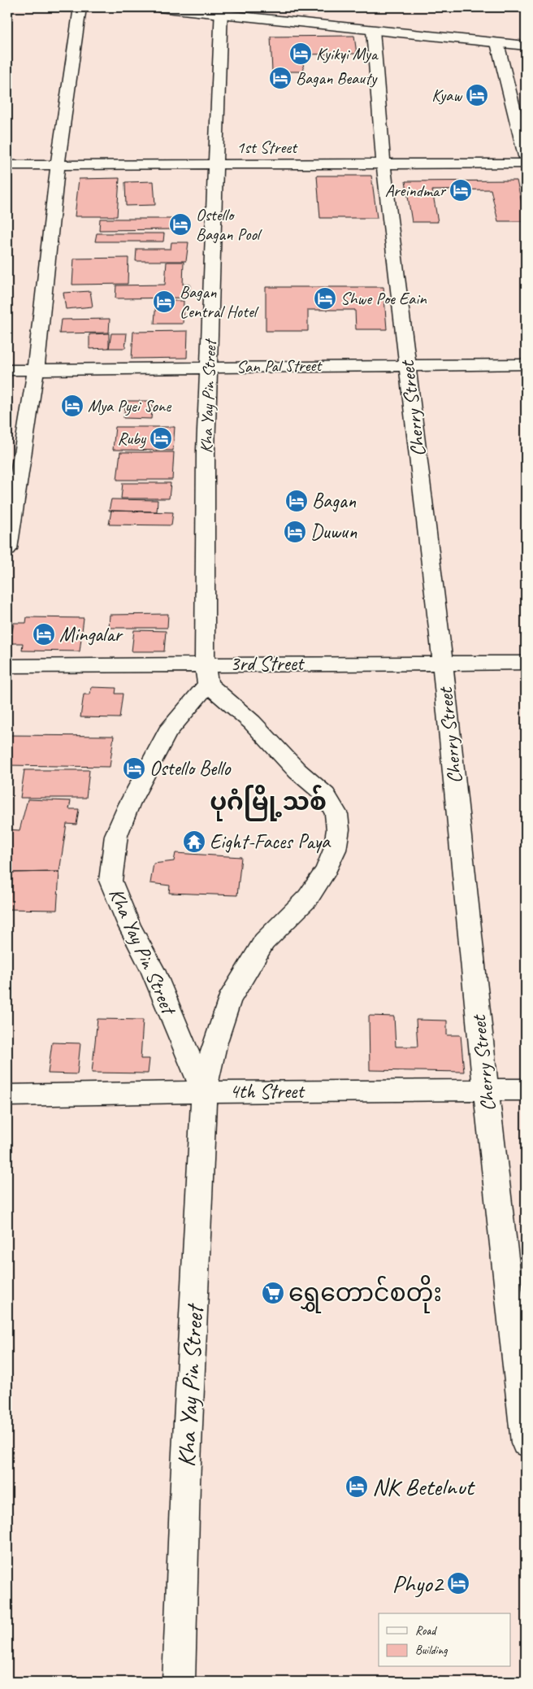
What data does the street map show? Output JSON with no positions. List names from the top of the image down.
{
  "streets": {
    "street": [
      "1st Street",
      "San Pal Street",
      "Kha Yay Pin Street",
      "Cherry Street",
      "3rd Street",
      "4th Street"
    ]
  },
  "crossings": [
    ["1st Street", "Kha Yay Pin Street"],
    ["1st Street", "Cherry Street"],
    ["San Pal Street", "Kha Yay Pin Street"],
    ["San Pal Street", "Cherry Street"],
    ["Kha Yay Pin Street", "3rd Street"],
    ["Kha Yay Pin Street", "4th Street"],
    ["Cherry Street", "3rd Street"],
    ["Cherry Street", "4th Street"]
  ],
  "districts": ["ပုဂံမြို့သစ်"],
  "places": {
    "hotel": [
      "Kyikyi Mya",
      "Bagan Beauty",
      "Kyaw",
      "Areindmar",
      "Ostello Bagan Pool",
      "Shwe Poe Eain",
      "Bagan Central Hotel",
      "Mya Pyei Sone",
      "Ruby",
      "Bagan",
      "Duwun",
      "Mingalar",
      "Ostello Bello",
      "NK Betelnut",
      "Phyo2"
    ],
    "temple": ["Eight-Faces Paya"],
    "supermarket": ["ရွှေတောင်စတိုး"]
  },
  "legend": ["Road", "Building"]
}
